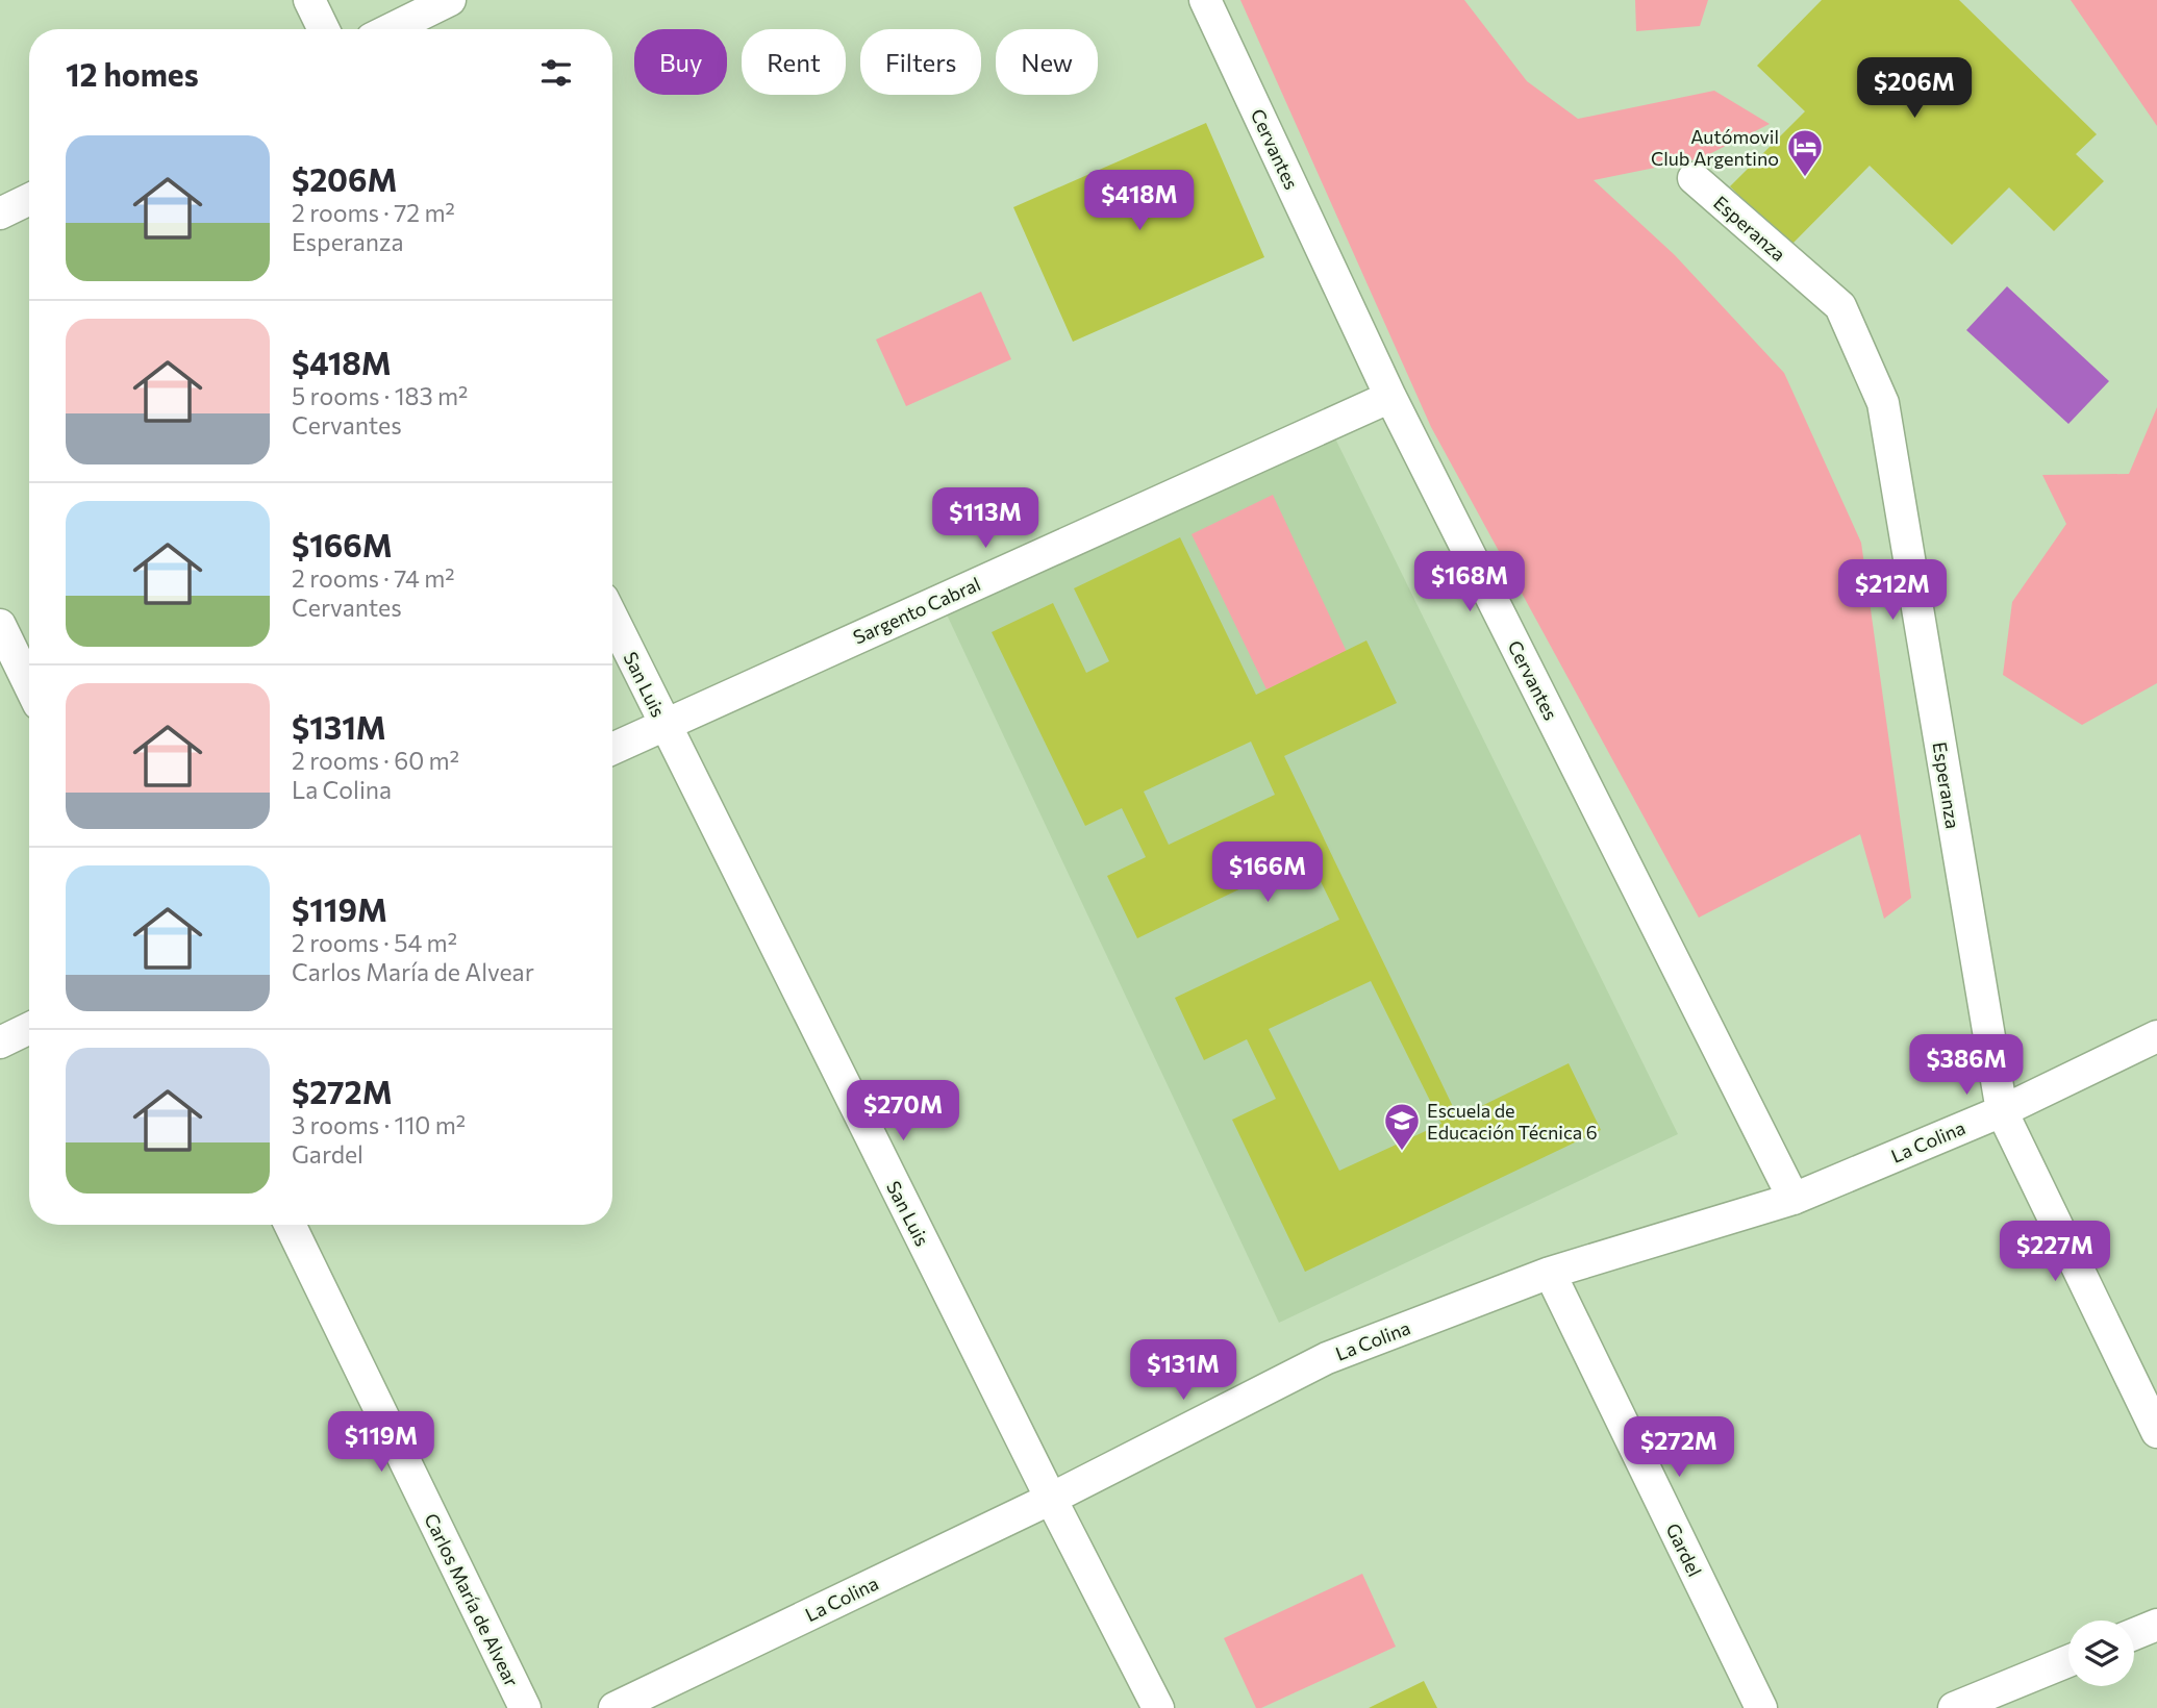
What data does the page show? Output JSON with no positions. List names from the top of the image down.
{
  "streets": {
    "street": [
      "Cervantes",
      "Esperanza",
      "Sargento Cabral",
      "San Luis",
      "La Colina",
      "Gardel",
      "Carlos María de Alvear"
    ]
  },
  "crossings": [
    ["Cervantes", "Sargento Cabral"],
    ["Cervantes", "La Colina"],
    ["Esperanza", "La Colina"],
    ["Sargento Cabral", "San Luis"],
    ["San Luis", "La Colina"],
    ["La Colina", "Gardel"]
  ],
  "places": {
    "hotel": ["Autómovil Club Argentino"],
    "school or university": ["Escuela de Educación Técnica 6"]
  },
  "page": {
    "chip": [
      "Buy",
      "Rent",
      "Filters",
      "New"
    ],
    "heading": "12 homes",
    "price": [
      "$206M",
      "$418M",
      "$113M",
      "$168M",
      "$212M",
      "$166M",
      "$386M",
      "$270M",
      "$227M",
      "$131M",
      "$119M",
      "$272M"
    ],
    "list": [
      {
        "name": "$206M",
        "note": "2 rooms · 72 m² · Esperanza"
      },
      {
        "name": "$418M",
        "note": "5 rooms · 183 m² · Cervantes"
      },
      {
        "name": "$166M",
        "note": "2 rooms · 74 m² · Cervantes"
      },
      {
        "name": "$131M",
        "note": "2 rooms · 60 m² · La Colina"
      },
      {
        "name": "$119M",
        "note": "2 rooms · 54 m² · Carlos María de Alvear"
      },
      {
        "name": "$272M",
        "note": "3 rooms · 110 m² · Gardel"
      }
    ]
  }
}
